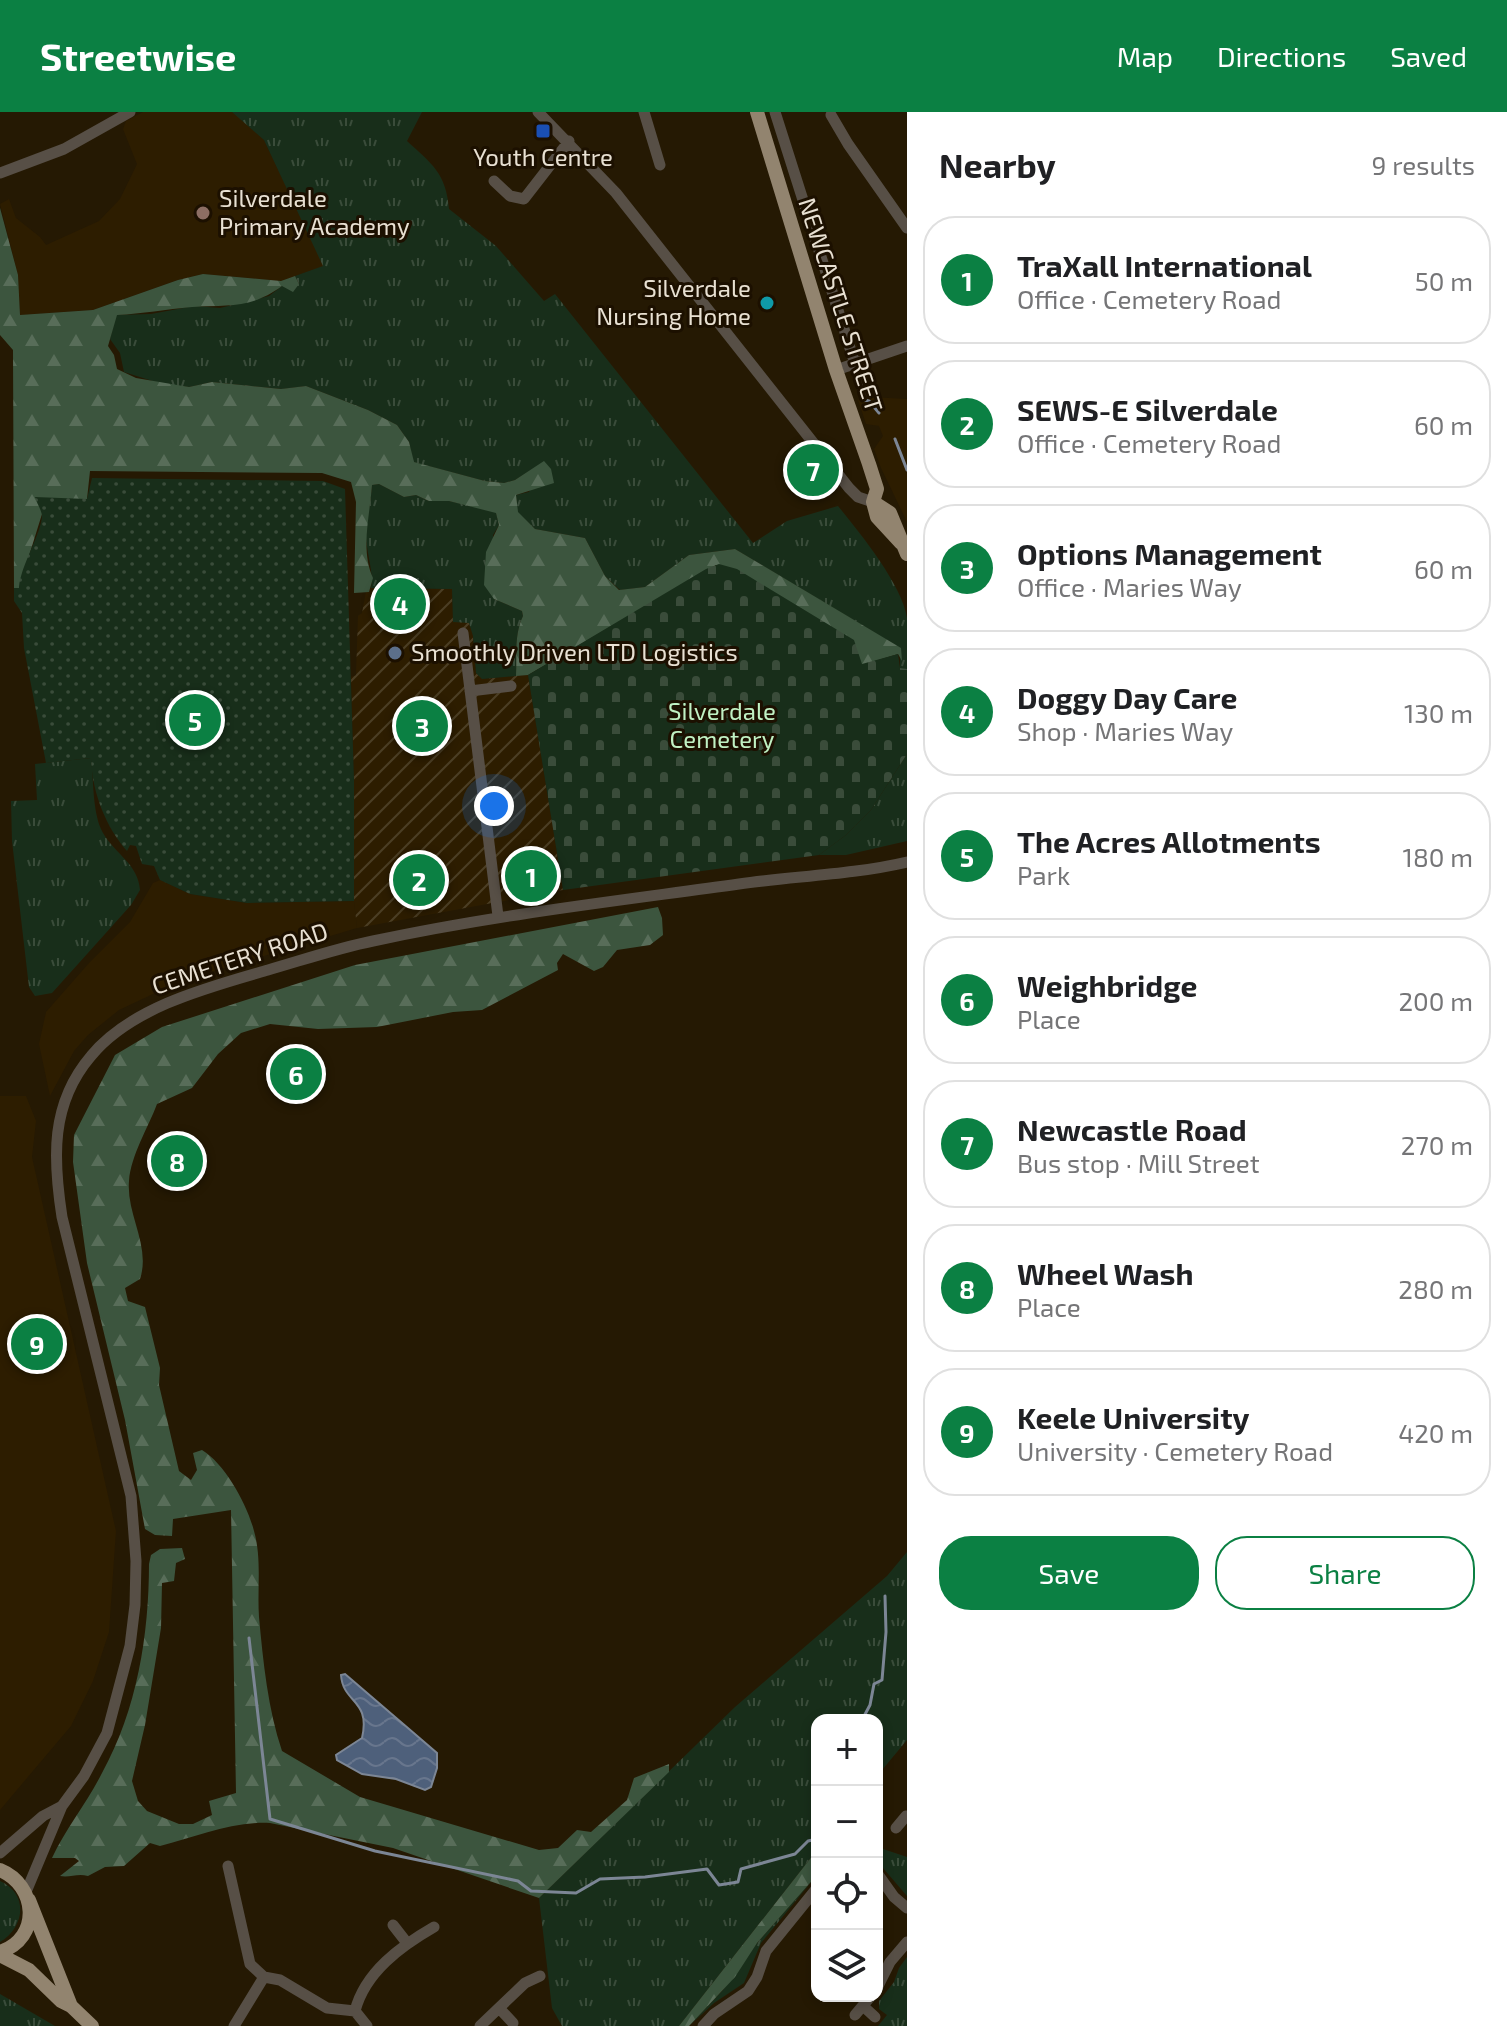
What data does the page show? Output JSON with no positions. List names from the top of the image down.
{
  "streets": {
    "main road": ["NEWCASTLE STREET"],
    "street": ["CEMETERY ROAD"]
  },
  "parks": ["Silverdale Cemetery"],
  "places": {
    "transit": ["Youth Centre"],
    "other": ["Silverdale Primary Academy", "Silverdale Nursing Home", "Smoothly Driven LTD Logistics"]
  },
  "page": {
    "header": "Streetwise",
    "nav": ["Map", "Directions", "Saved"],
    "heading": ["Nearby", "9 results"],
    "list": [
      {
        "mark": "1",
        "name": "TraXall International",
        "note": "Office · Cemetery Road",
        "value": "50 m"
      },
      {
        "mark": "2",
        "name": "SEWS-E Silverdale",
        "note": "Office · Cemetery Road",
        "value": "60 m"
      },
      {
        "mark": "3",
        "name": "Options Management",
        "note": "Office · Maries Way",
        "value": "60 m"
      },
      {
        "mark": "4",
        "name": "Doggy Day Care",
        "note": "Shop · Maries Way",
        "value": "130 m"
      },
      {
        "mark": "5",
        "name": "The Acres Allotments",
        "note": "Park",
        "value": "180 m"
      },
      {
        "mark": "6",
        "name": "Weighbridge",
        "note": "Place",
        "value": "200 m"
      },
      {
        "mark": "7",
        "name": "Newcastle Road",
        "note": "Bus stop · Mill Street",
        "value": "270 m"
      },
      {
        "mark": "8",
        "name": "Wheel Wash",
        "note": "Place",
        "value": "280 m"
      },
      {
        "mark": "9",
        "name": "Keele University",
        "note": "University · Cemetery Road",
        "value": "420 m"
      }
    ],
    "pins": [
      "7",
      "4",
      "5",
      "3",
      "1",
      "2",
      "6",
      "8",
      "9"
    ],
    "buttons": ["Save", "Share"],
    "map_buttons": ["+", "−"]
  }
}
